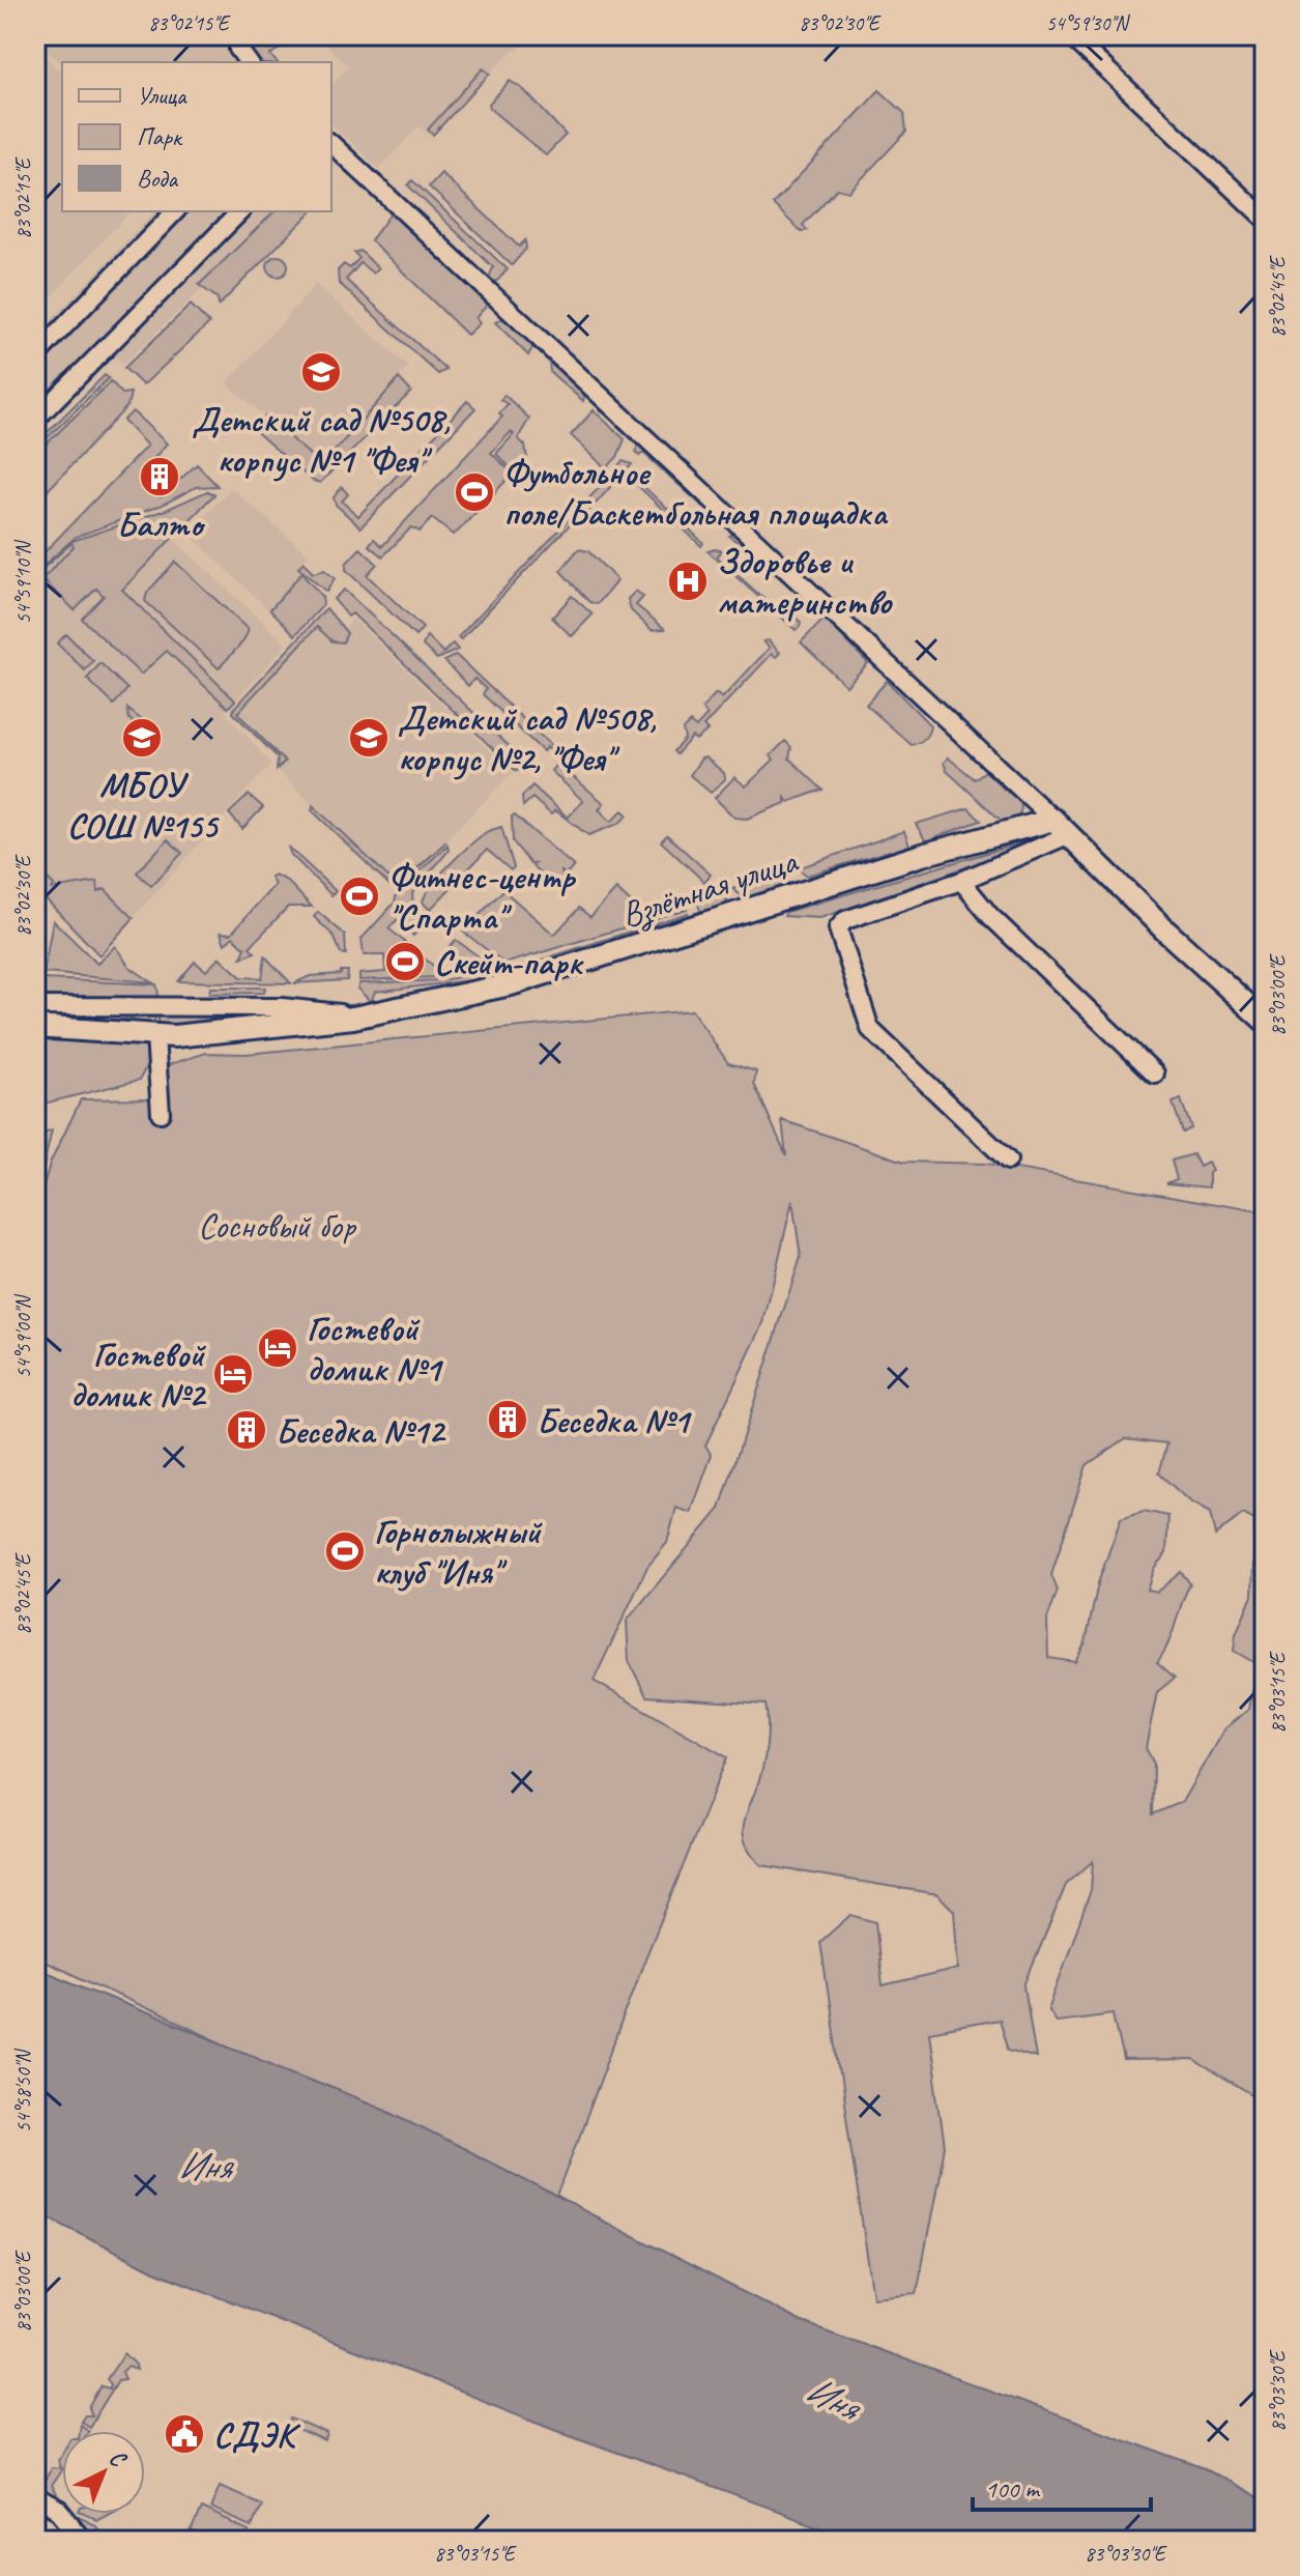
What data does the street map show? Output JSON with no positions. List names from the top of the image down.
{
  "streets": {
    "main road": ["Взлётная улица"]
  },
  "water": ["Иня"],
  "parks": ["Сосновый бор"],
  "places": {
    "school or university": ["Детский сад №508, корпус №1 \"Фея\"", "МБОУ СОШ №155", "Детский сад №508, корпус №2, \"Фея\""],
    "building": ["Балто", "Беседка №1", "Беседка №12"],
    "sports": [
      "Футбольное поле/Баскетбольная площадка",
      "Фитнес-центр \"Спарта\"",
      "Скейт-парк",
      "Горнолыжный клуб \"Иня\""
    ],
    "hospital": ["Здоровье и материнство"],
    "hotel": ["Гостевой домик №1", "Гостевой домик №2"],
    "public building": ["СДЭК"]
  },
  "legend": ["Улица", "Парк", "Вода"],
  "scale_bar": "100 m",
  "north": "top right",
  "coordinates": [
    "83°02'15\"E",
    "83°02'30\"E",
    "54°59'30\"N",
    "83°02'45\"E",
    "54°59'10\"N",
    "83°03'00\"E",
    "54°59'00\"N",
    "83°03'15\"E",
    "54°58'50\"N",
    "83°03'30\"E"
  ]
}
